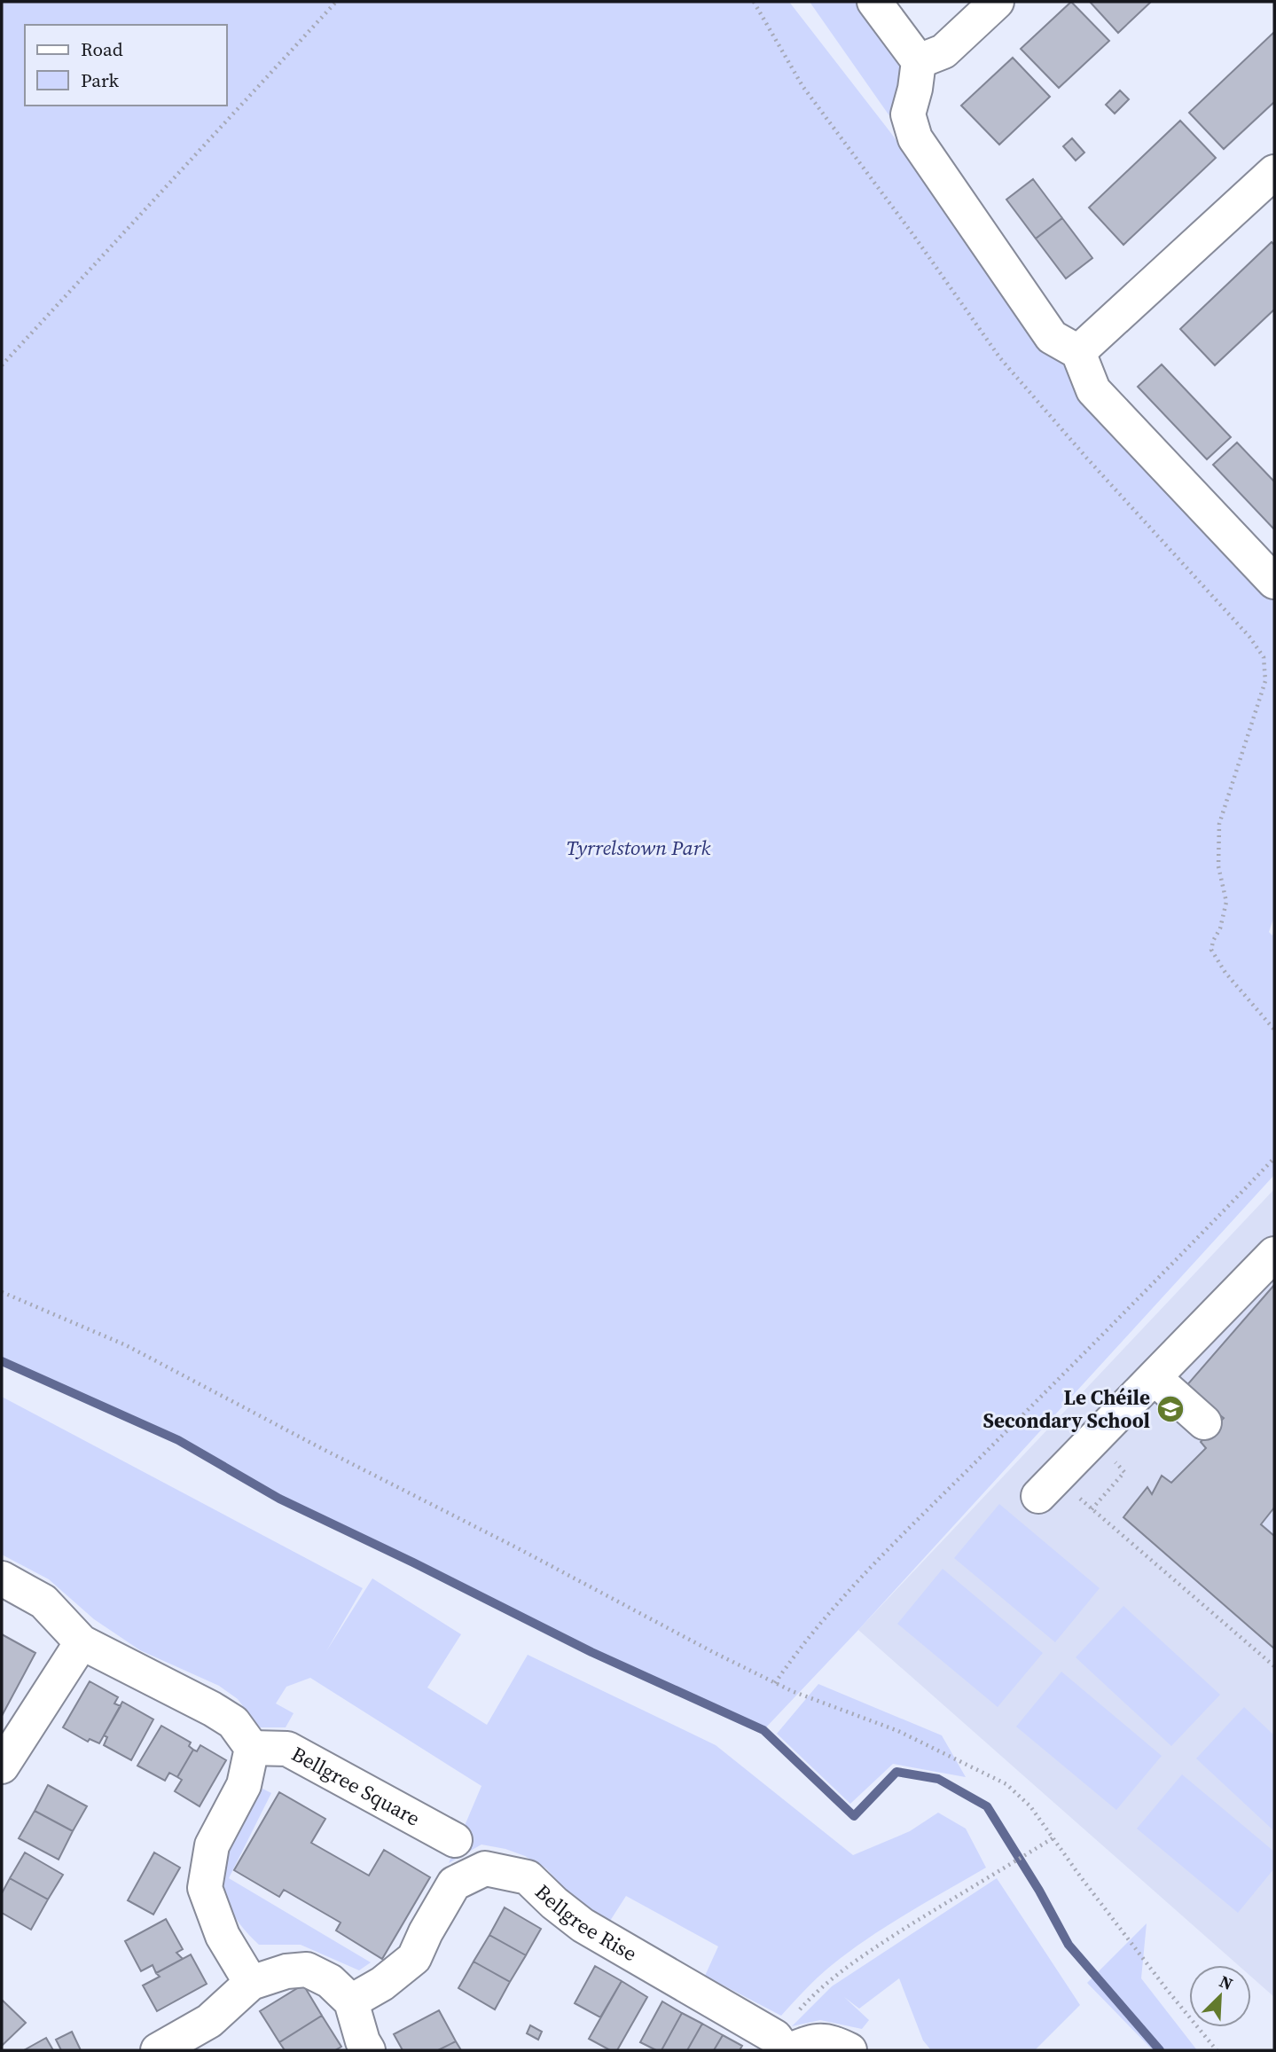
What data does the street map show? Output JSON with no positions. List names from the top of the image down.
{
  "streets": {
    "street": ["Bellgree Square", "Bellgree Rise"]
  },
  "parks": ["Tyrrelstown Park"],
  "places": {
    "school or university": ["Le Chéile Secondary School"]
  },
  "legend": ["Road", "Park"],
  "north": "top right"
}
